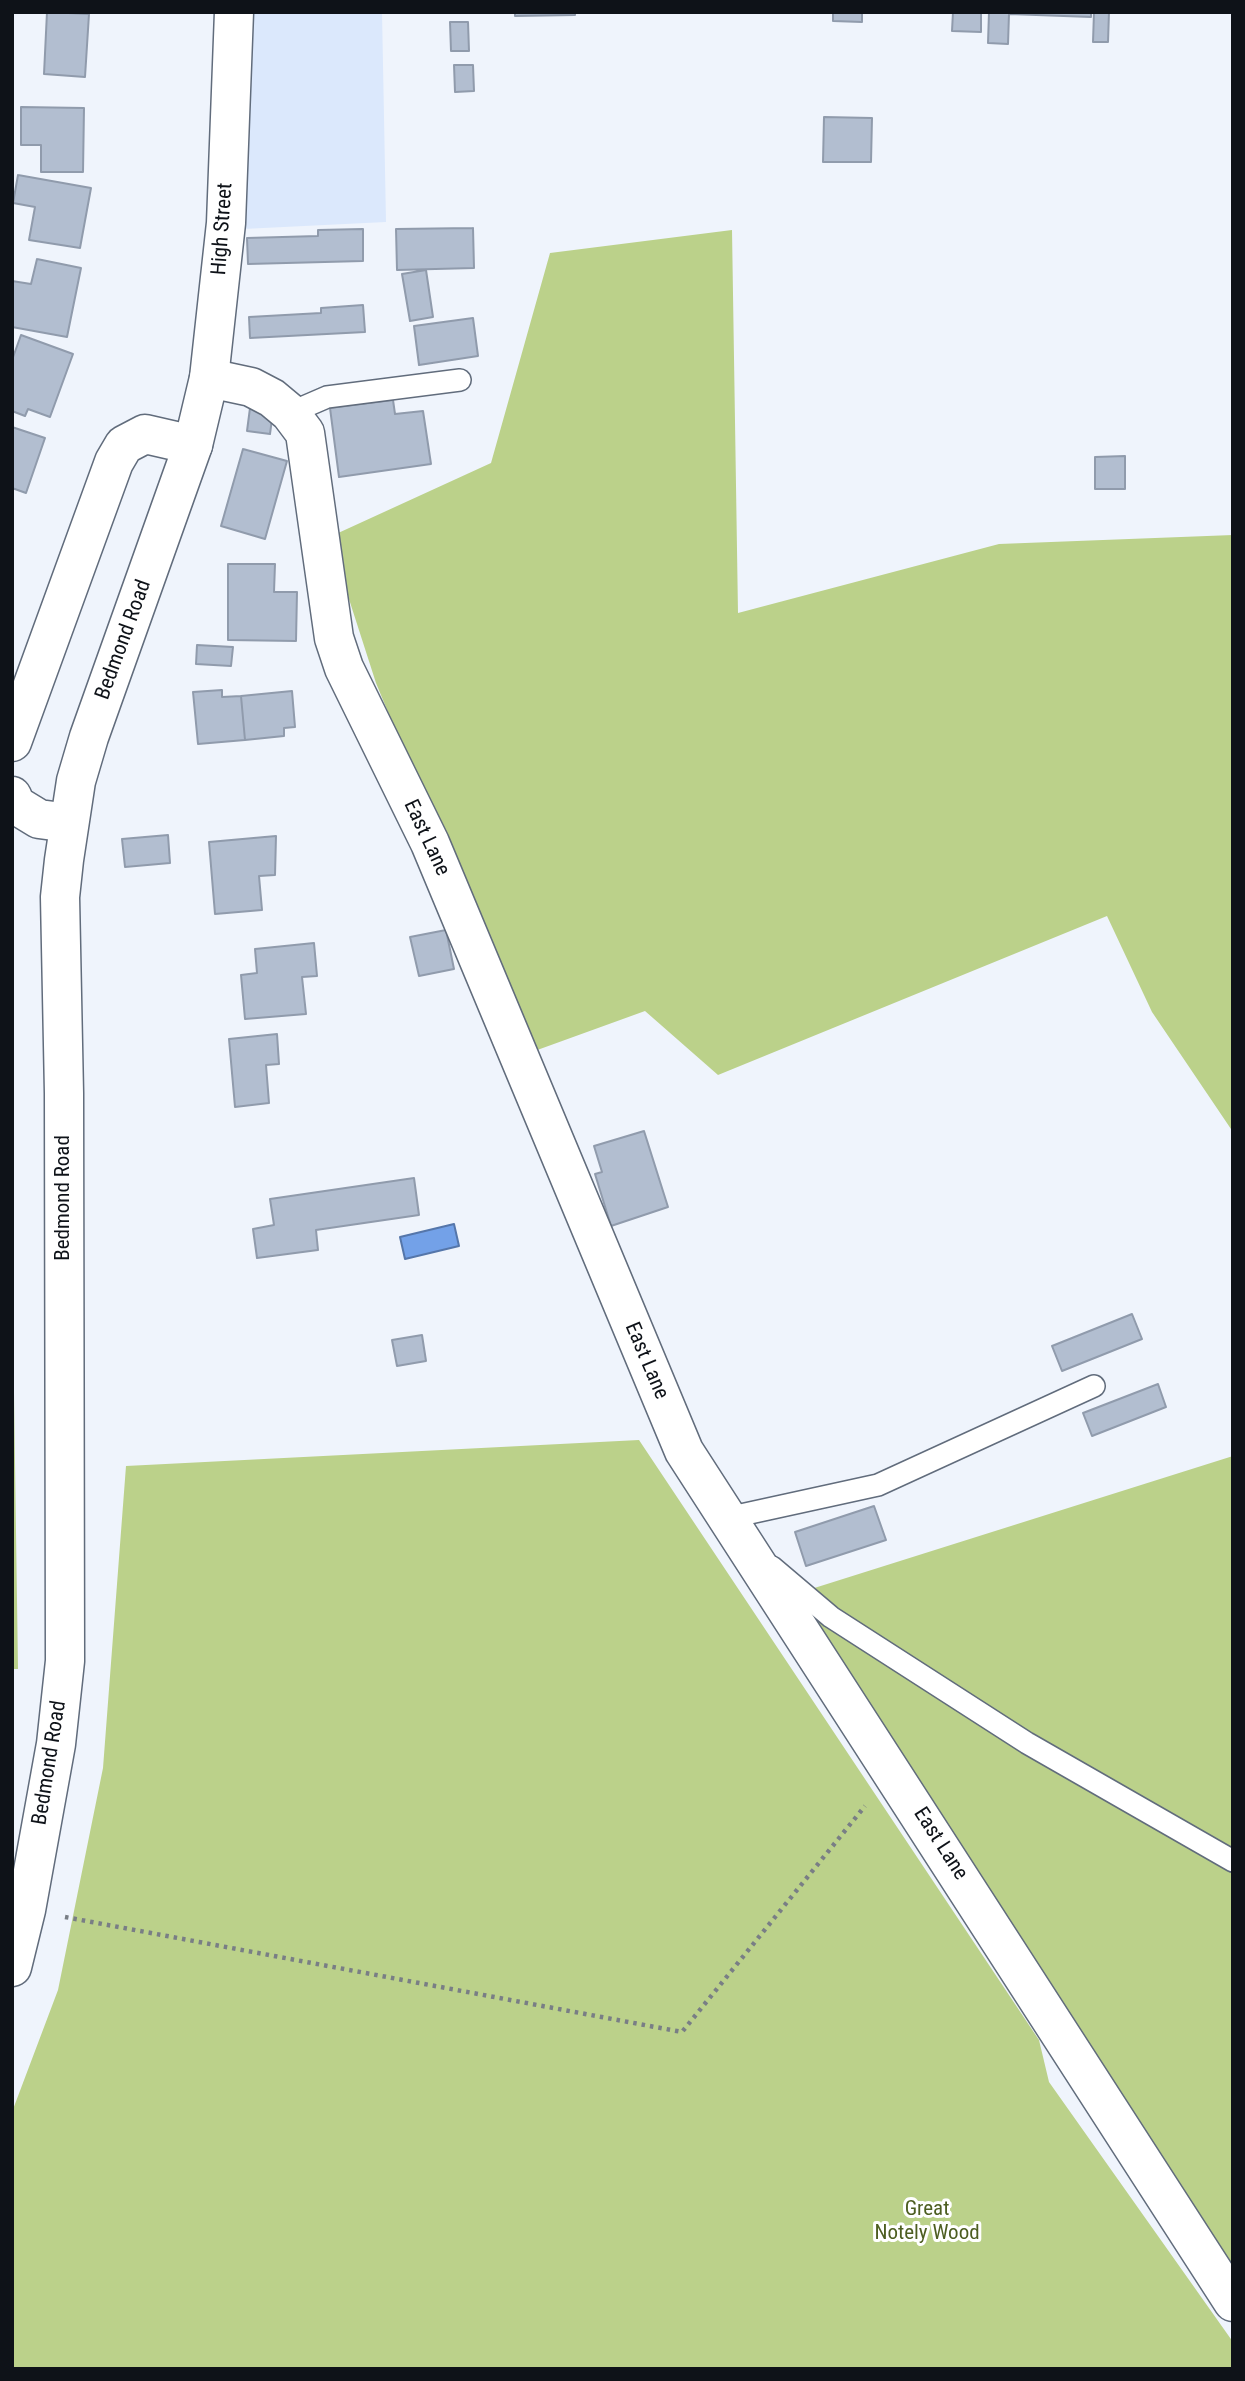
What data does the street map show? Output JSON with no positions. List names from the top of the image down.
{
  "streets": {
    "street": ["High Street", "Bedmond Road", "East Lane"]
  },
  "crossings": [
    ["High Street", "Bedmond Road"],
    ["High Street", "East Lane"]
  ],
  "parks": ["Great Notely Wood"]
}
